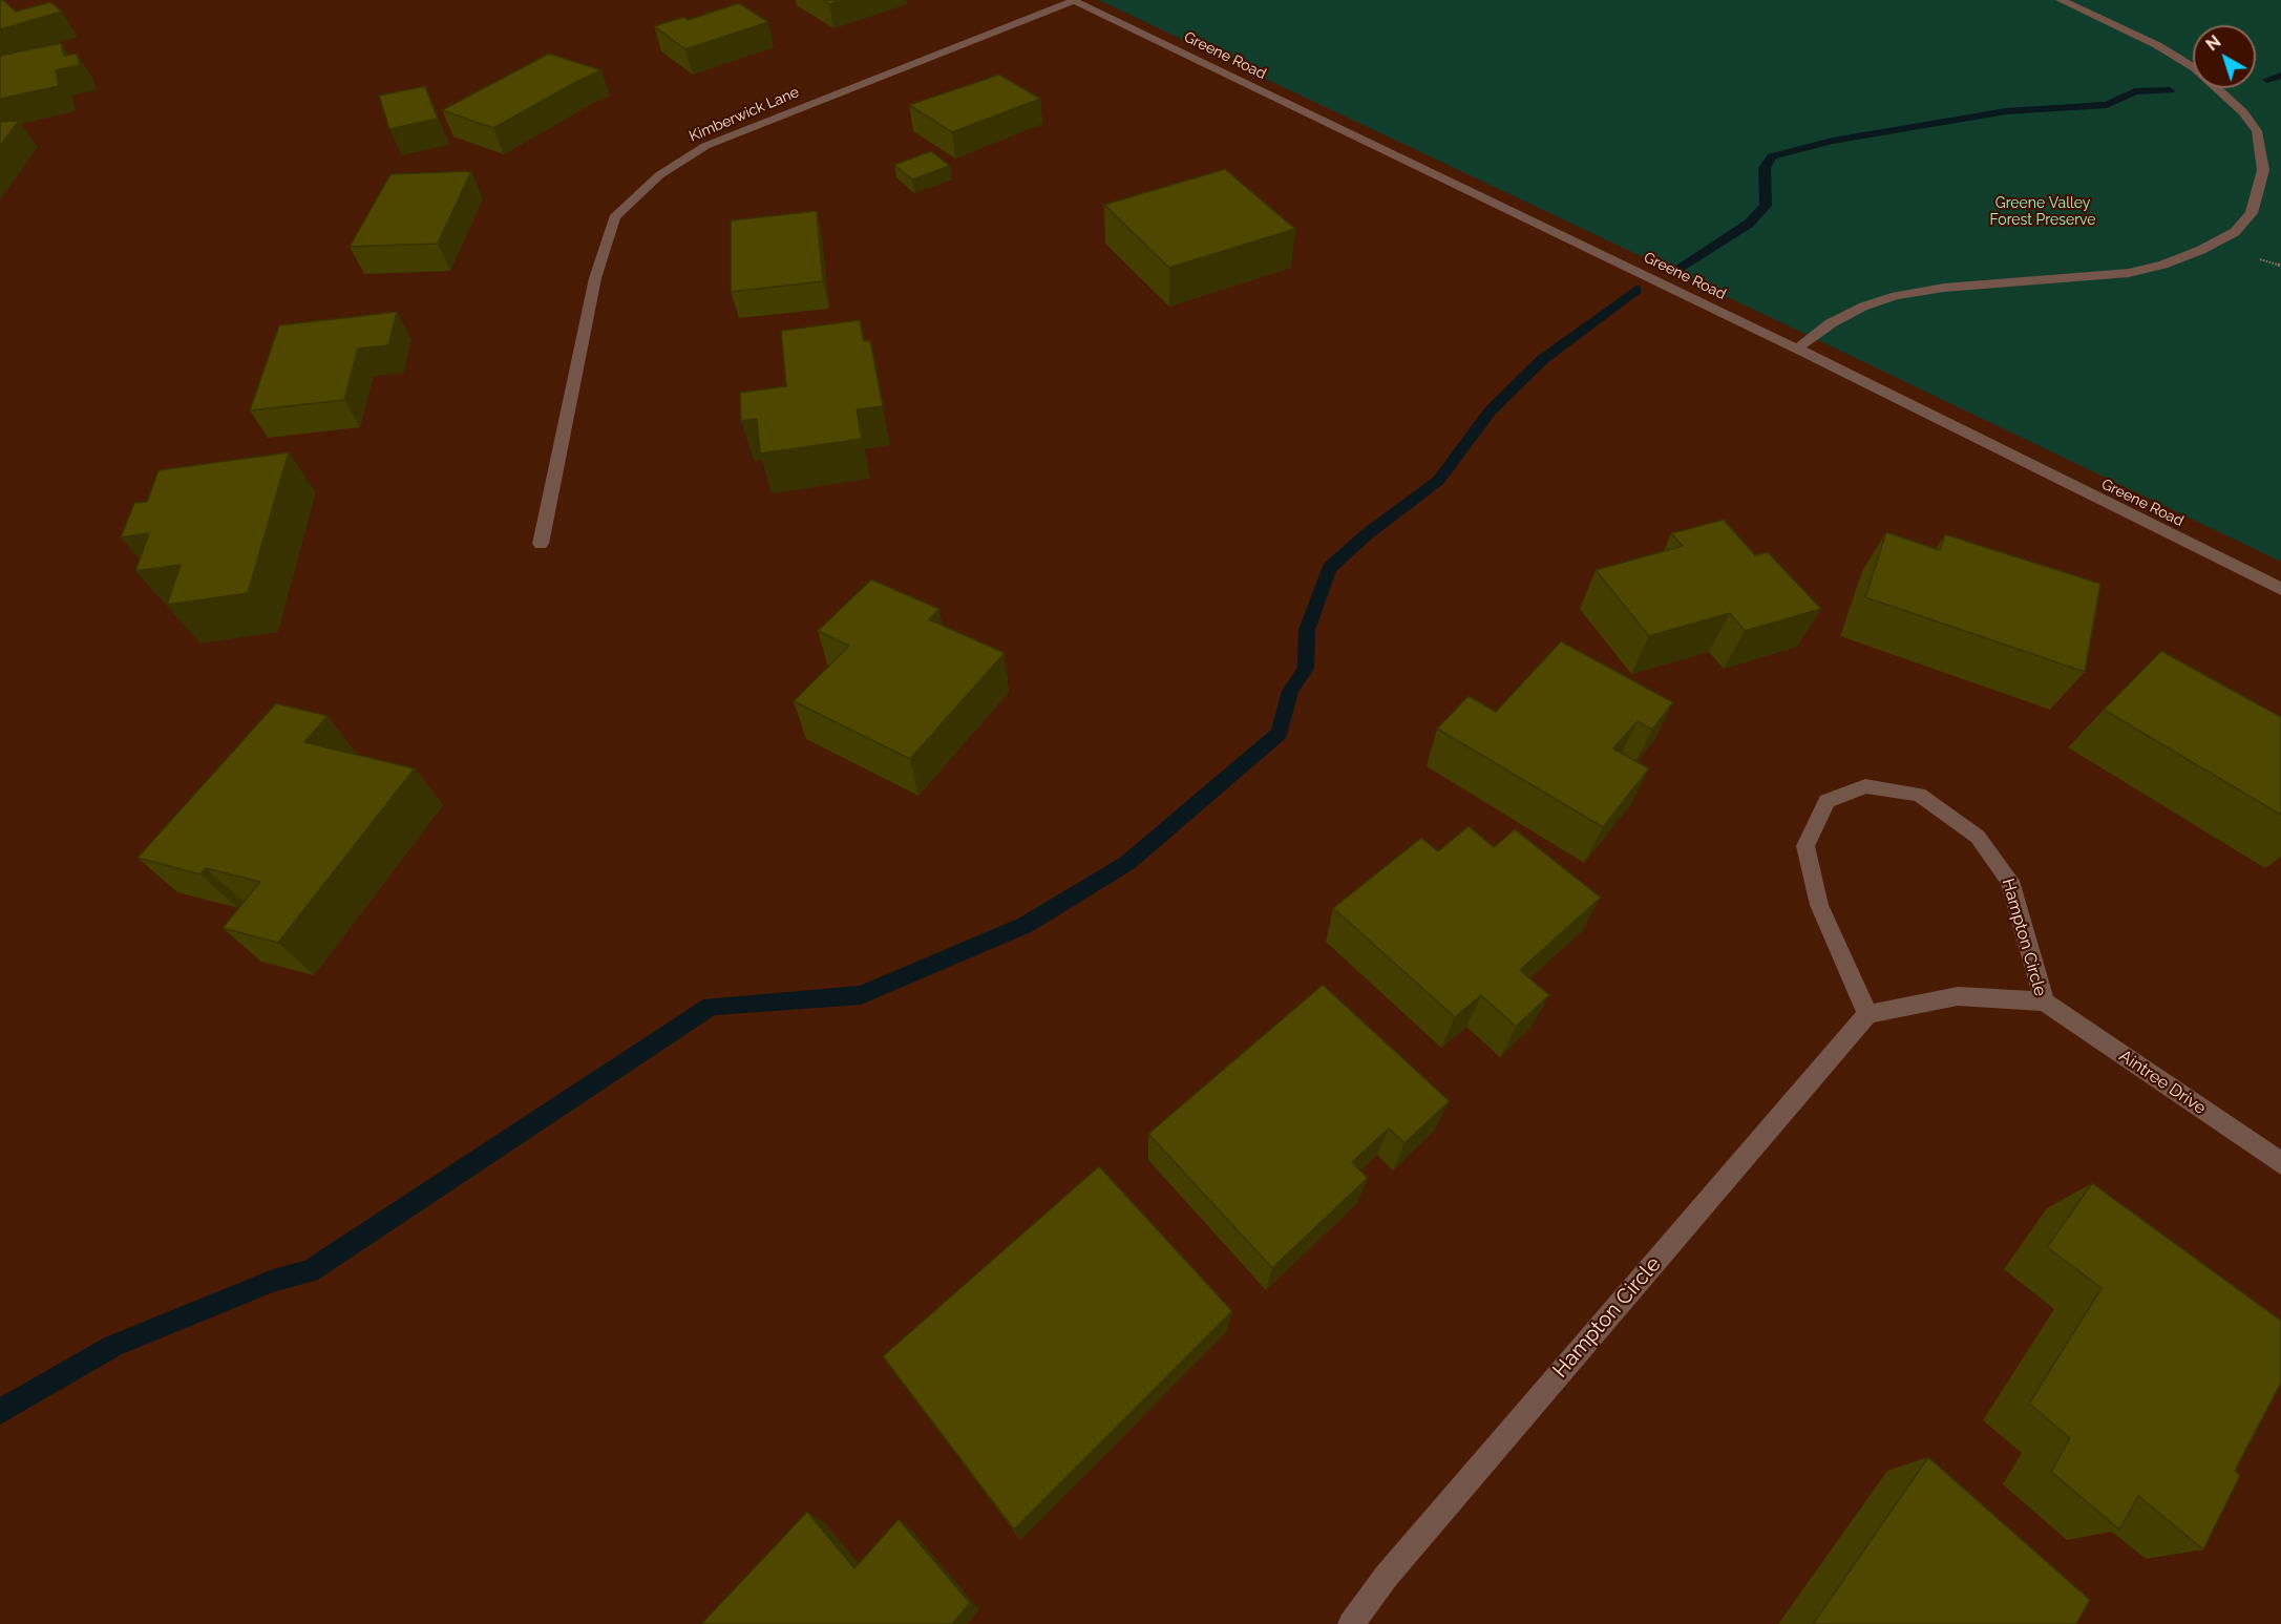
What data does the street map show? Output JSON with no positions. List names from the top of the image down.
{
  "streets": {
    "street": [
      "Greene Road",
      "Kimberwick Lane",
      "Hampton Circle",
      "Aintree Drive"
    ]
  },
  "crossings": [
    ["Greene Road", "Kimberwick Lane"],
    ["Hampton Circle", "Aintree Drive"]
  ],
  "parks": ["Greene Valley Forest Preserve"],
  "north": "top left"
}
